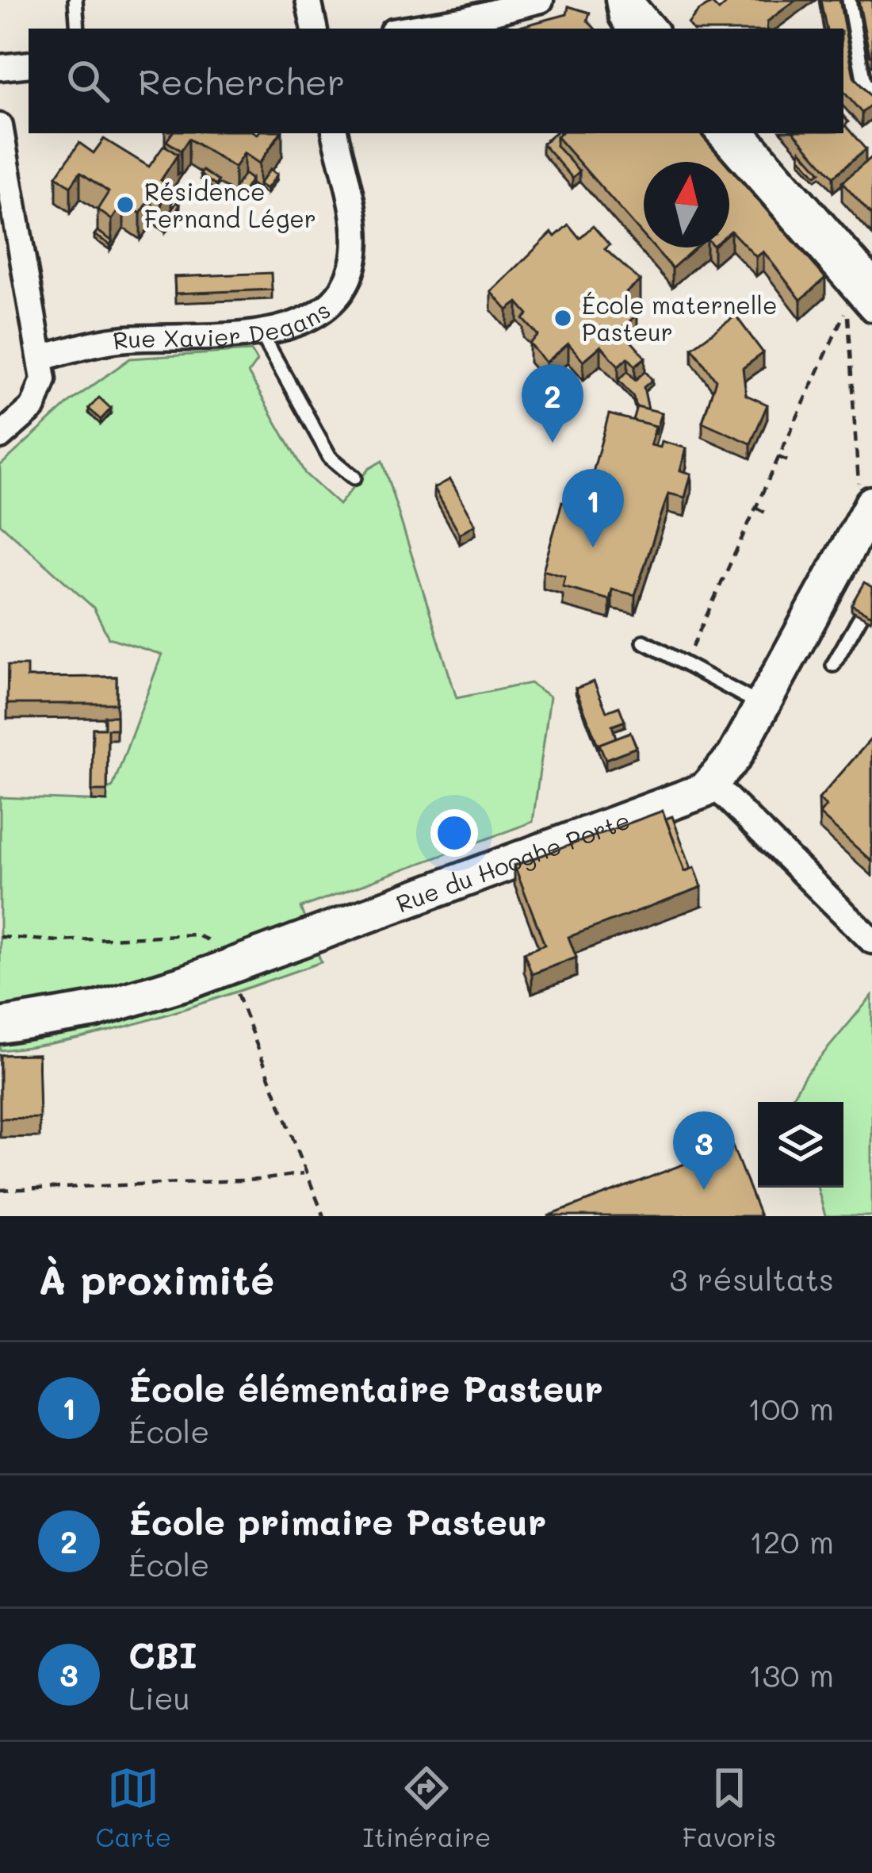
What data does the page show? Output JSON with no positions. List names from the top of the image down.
{
  "streets": {
    "street": ["Rue Xavier Degans", "Rue du Hooghe Porte"]
  },
  "places": ["Résidence Fernand Léger", "École maternelle Pasteur"],
  "north": "top",
  "page": {
    "search": "Rechercher",
    "pins": ["2", "1", "3"],
    "heading": ["À proximité", "3 résultats"],
    "list": [
      {
        "mark": "1",
        "name": "École élémentaire Pasteur",
        "note": "École",
        "value": "100 m"
      },
      {
        "mark": "2",
        "name": "École primaire Pasteur",
        "note": "École",
        "value": "120 m"
      },
      {
        "mark": "3",
        "name": "CBI",
        "note": "Lieu",
        "value": "130 m"
      }
    ],
    "nav": ["Carte", "Itinéraire", "Favoris"]
  }
}
